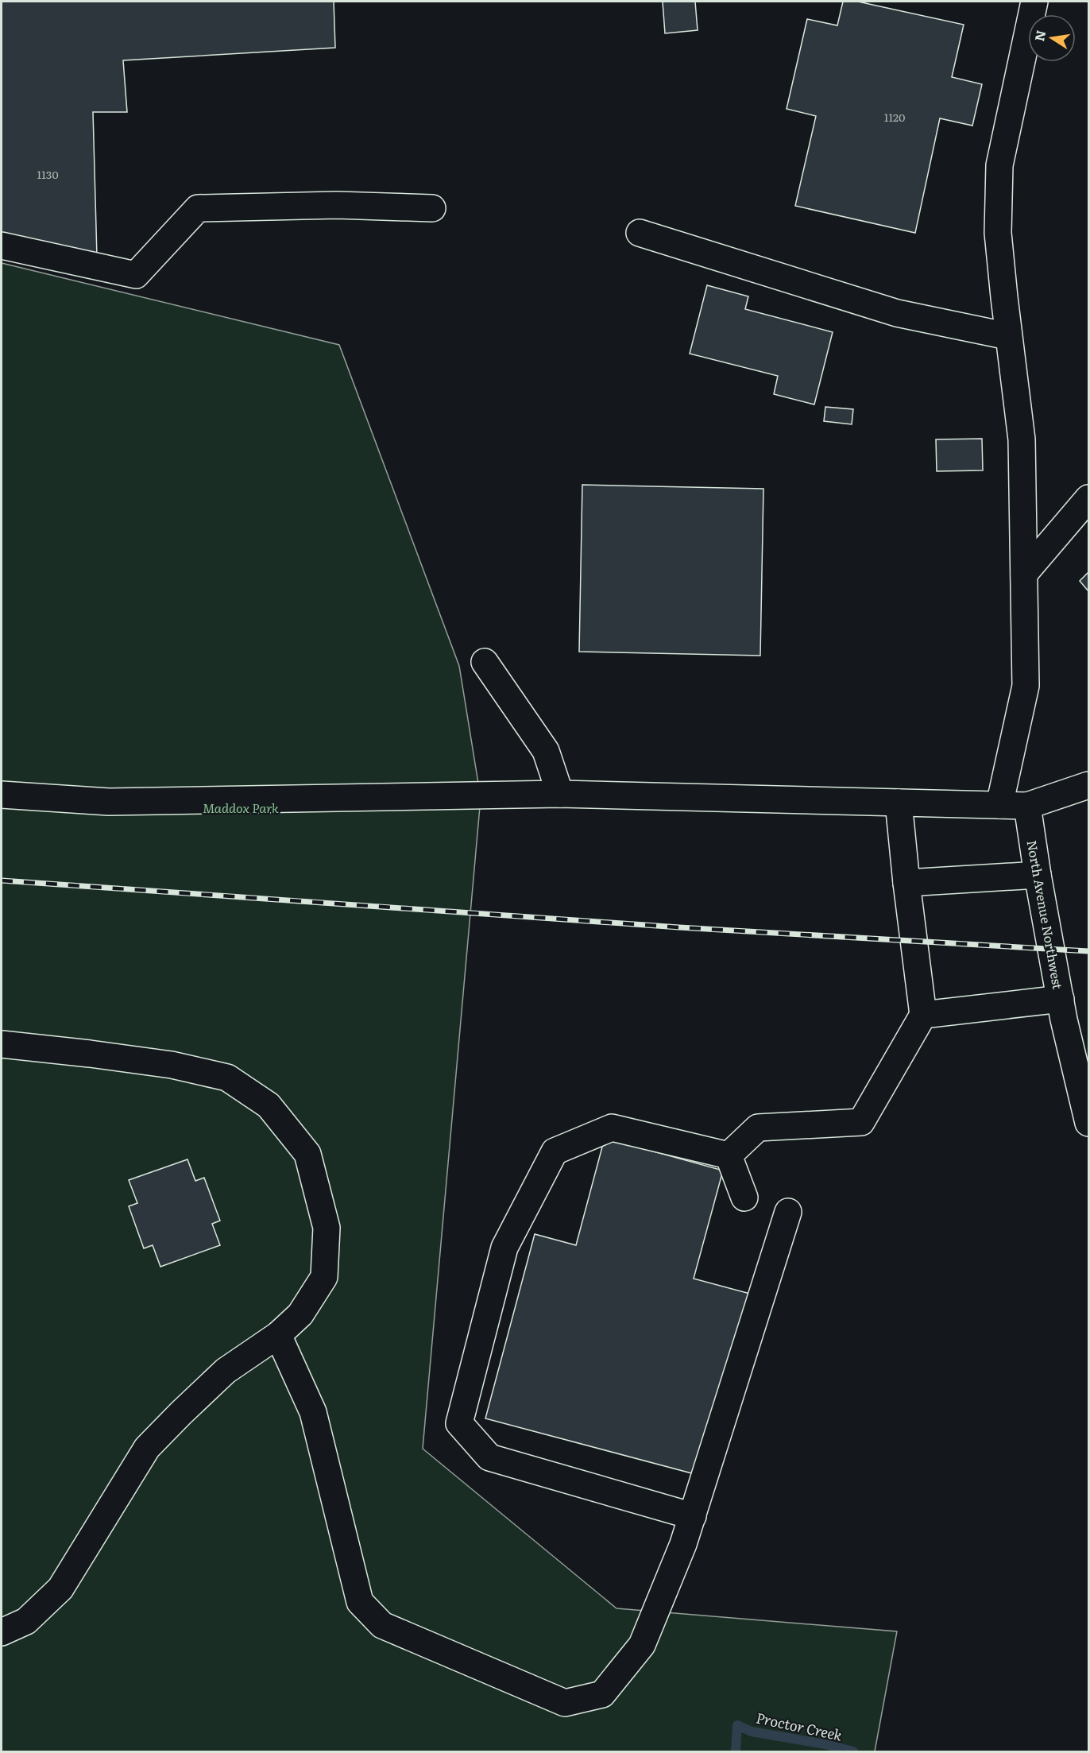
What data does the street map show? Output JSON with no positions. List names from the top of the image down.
{
  "streets": {
    "street": ["North Avenue Northwest"]
  },
  "water": ["Proctor Creek"],
  "parks": ["Maddox Park"],
  "house_numbers": ["1120", "1130"],
  "north": "left"
}
